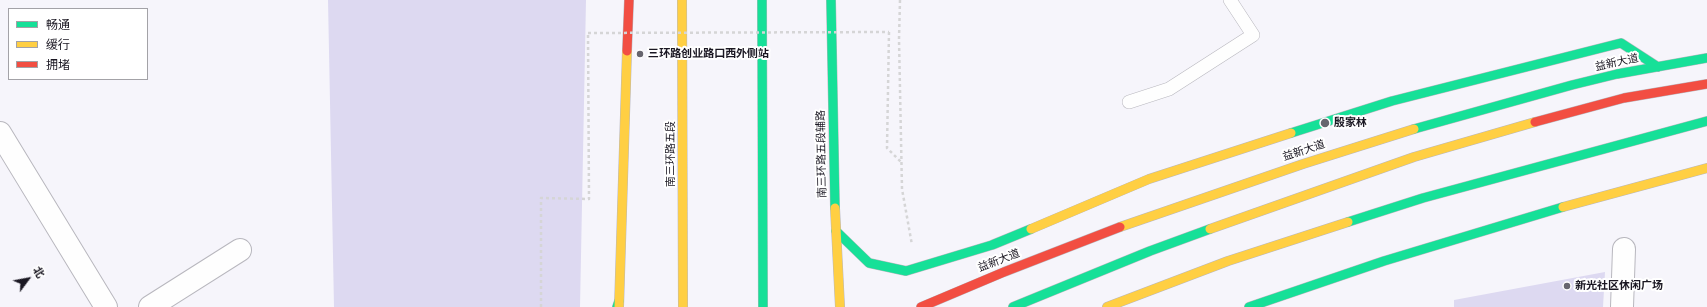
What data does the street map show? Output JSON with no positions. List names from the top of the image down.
{
  "streets": {
    "main road": ["益新大道", "南三环路五段", "南三环路五段辅路"]
  },
  "places": ["三环路创业路口西外侧站", "殷家林", "新光社区休闲广场"],
  "legend": ["畅通", "缓行", "拥堵"],
  "north": "top right"
}
